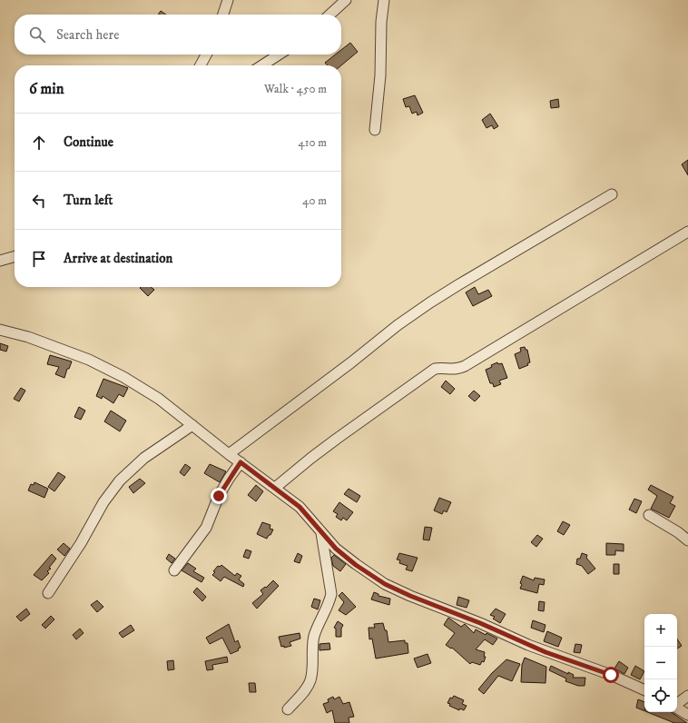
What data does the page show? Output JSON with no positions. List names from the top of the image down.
{
  "page": {
    "search": "Search here",
    "heading": ["6 min", "Walk · 450 m"],
    "list": [
      ["Continue", "410 m"],
      ["Turn left", "40 m"],
      "Arrive at destination"
    ],
    "map_buttons": ["+", "−"]
  }
}
